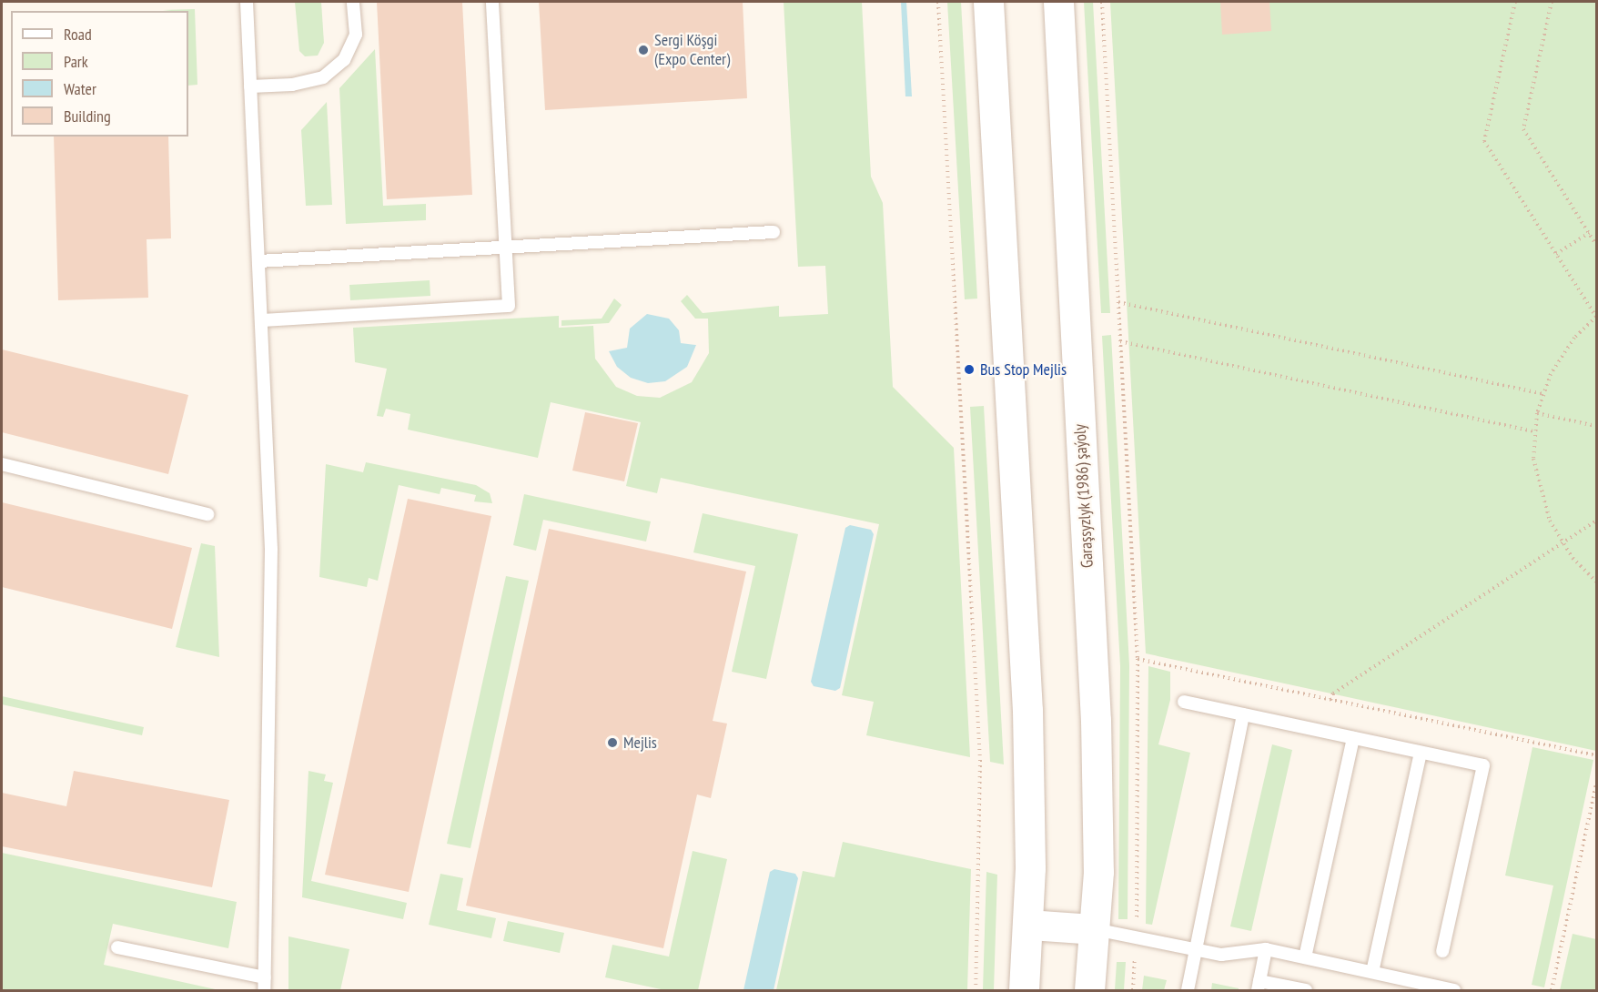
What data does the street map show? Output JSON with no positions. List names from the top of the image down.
{
  "streets": {
    "main road": ["Garaşsyzlyk (1986) şaýoly"]
  },
  "places": ["Sergi Köşgi (Expo Center)", "Bus Stop Mejlis", "Mejlis"],
  "legend": [
    "Road",
    "Park",
    "Water",
    "Building"
  ]
}
